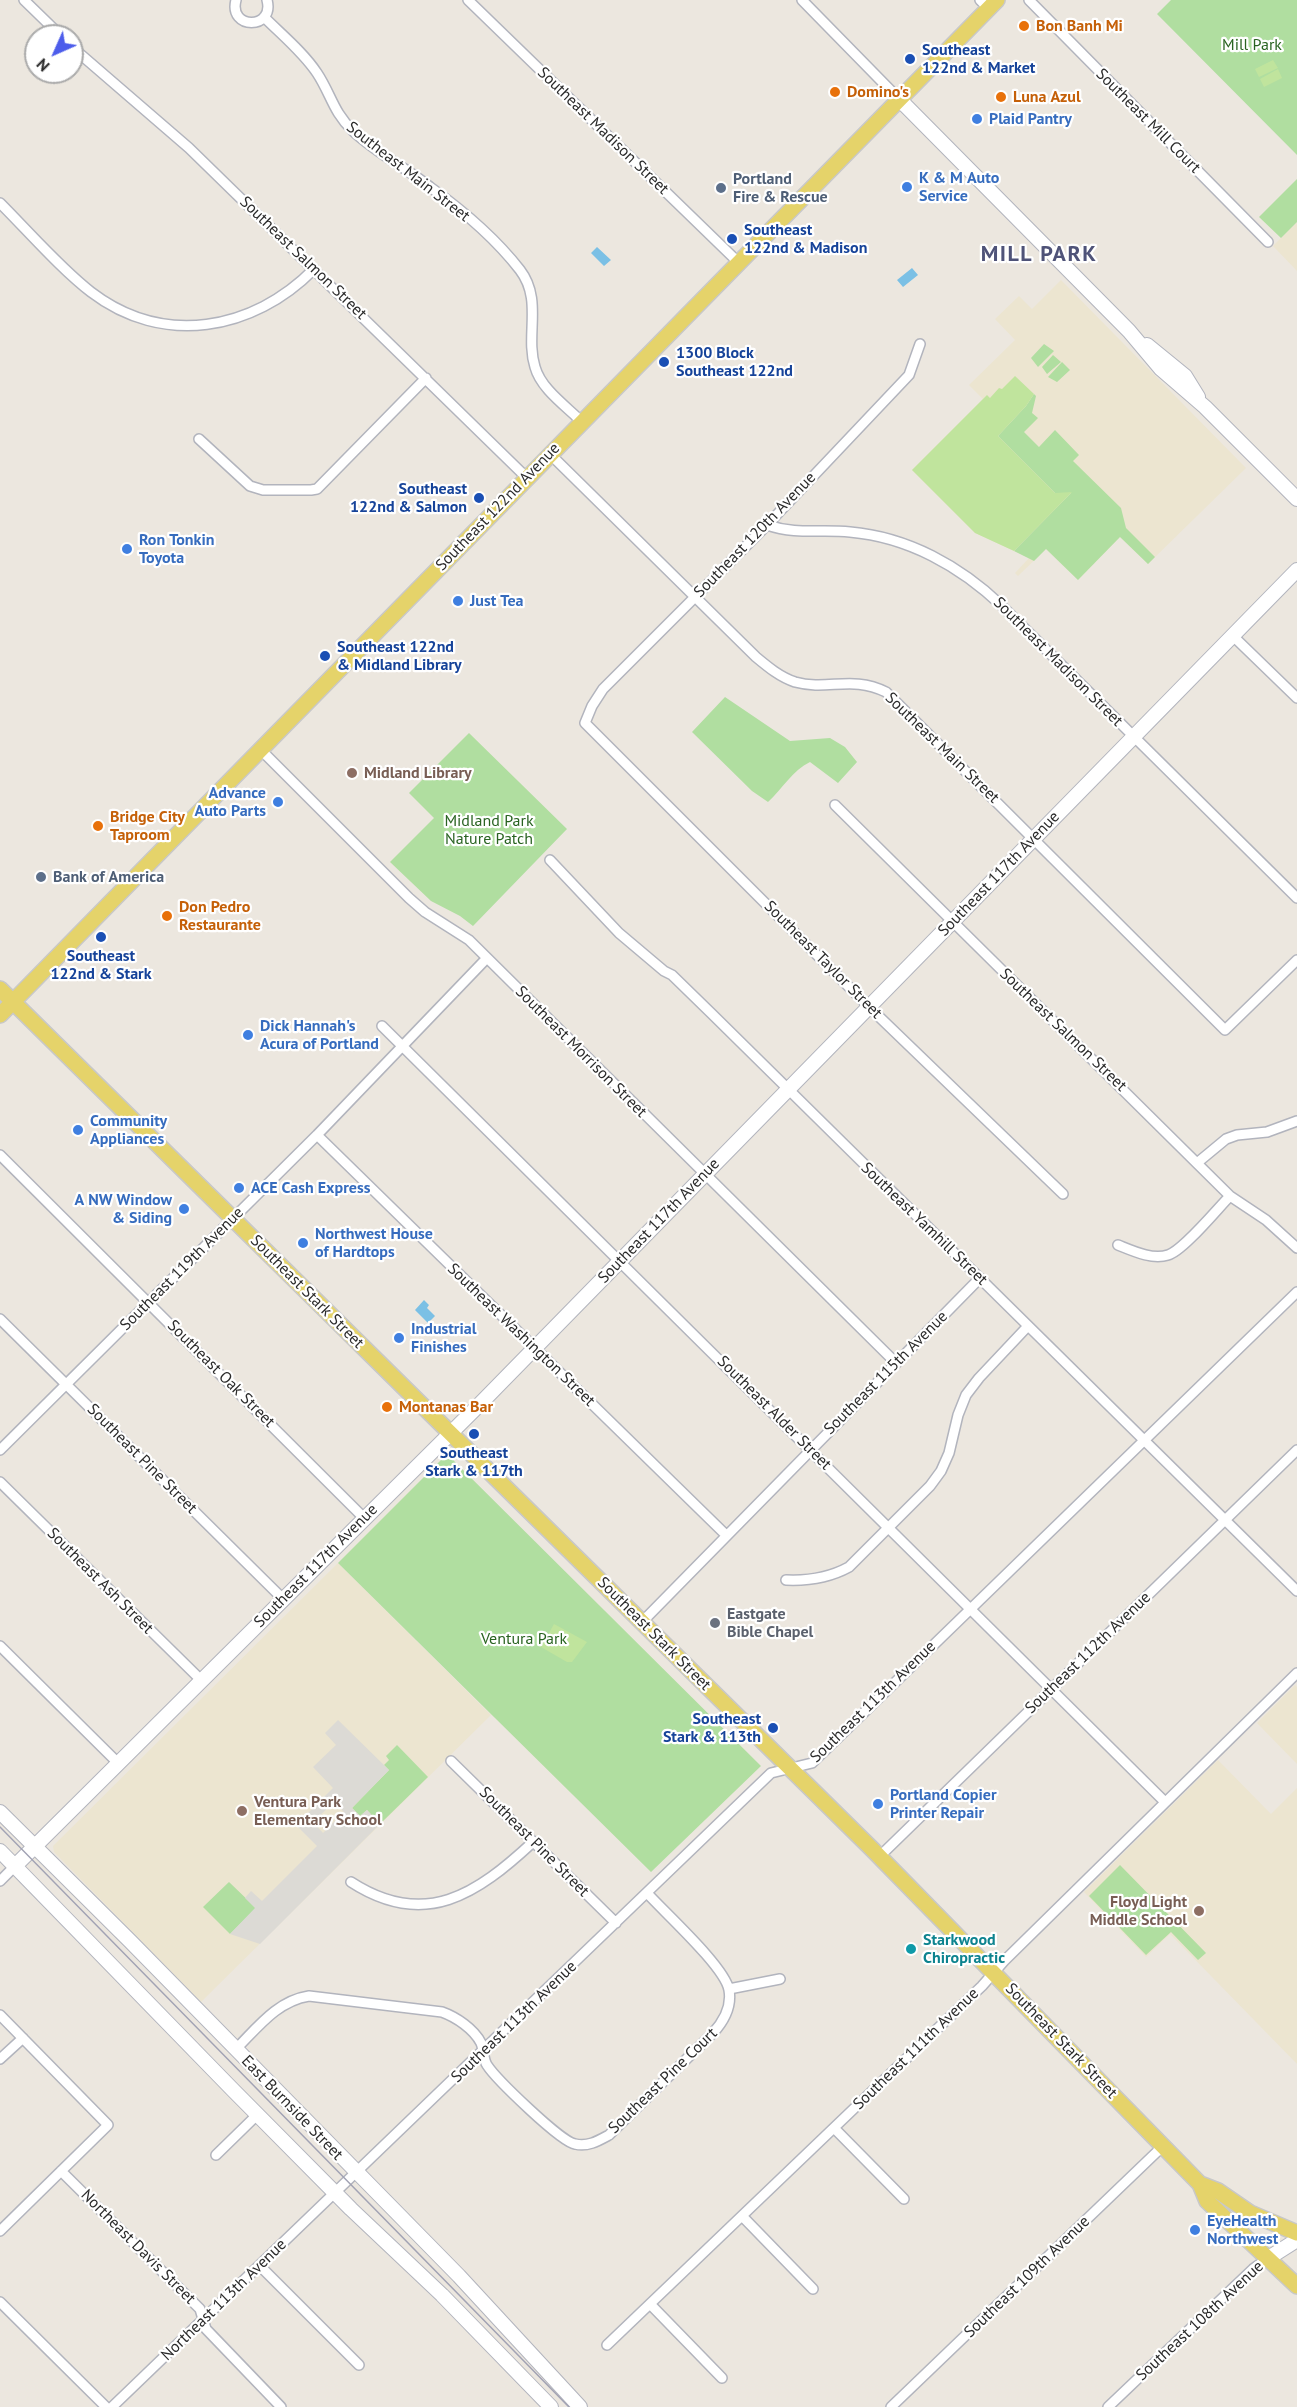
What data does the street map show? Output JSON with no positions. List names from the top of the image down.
{
  "streets": {
    "main road": ["Southeast 122nd Avenue", "Southeast Stark Street"],
    "street": [
      "Southeast Mill Court",
      "Southeast Madison Street",
      "Southeast Main Street",
      "Southeast Salmon Street",
      "Southeast 120th Avenue",
      "Southeast 117th Avenue",
      "Southeast Taylor Street",
      "Southeast Morrison Street",
      "Southeast Yamhill Street",
      "Southeast 119th Avenue",
      "Southeast Washington Street",
      "Southeast 115th Avenue",
      "Southeast Oak Street",
      "Southeast Alder Street",
      "Southeast Pine Street",
      "Southeast Ash Street",
      "Southeast 112th Avenue",
      "Southeast 113th Avenue",
      "Southeast 111th Avenue",
      "Southeast Pine Court",
      "East Burnside Street",
      "Northeast Davis Street",
      "Southeast 109th Avenue",
      "Northeast 113th Avenue",
      "Southeast 108th Avenue"
    ]
  },
  "crossings": [
    ["Southeast Madison Street", "Southeast 122nd Avenue"],
    ["Southeast Madison Street", "Southeast 120th Avenue"],
    ["Southeast Madison Street", "Southeast 117th Avenue"],
    ["Southeast Main Street", "Southeast 122nd Avenue"],
    ["Southeast Main Street", "Southeast 120th Avenue"],
    ["Southeast Main Street", "Southeast 117th Avenue"],
    ["Southeast Salmon Street", "Southeast 122nd Avenue"],
    ["Southeast Salmon Street", "Southeast 117th Avenue"],
    ["Southeast 122nd Avenue", "Southeast Morrison Street"],
    ["Southeast 122nd Avenue", "Southeast Stark Street"],
    ["Southeast 120th Avenue", "Southeast Taylor Street"],
    ["Southeast 117th Avenue", "Southeast Taylor Street"],
    ["Southeast 117th Avenue", "Southeast Morrison Street"],
    ["Southeast 117th Avenue", "Southeast Yamhill Street"],
    ["Southeast 117th Avenue", "Southeast Stark Street"],
    ["Southeast 117th Avenue", "Southeast Washington Street"],
    ["Southeast 117th Avenue", "Southeast Oak Street"],
    ["Southeast 117th Avenue", "Southeast Alder Street"],
    ["Southeast 117th Avenue", "Southeast Pine Street"],
    ["Southeast 117th Avenue", "Southeast Ash Street"],
    ["Southeast 117th Avenue", "East Burnside Street"],
    ["Southeast Morrison Street", "Southeast 119th Avenue"],
    ["Southeast Morrison Street", "Southeast 115th Avenue"],
    ["Southeast Yamhill Street", "Southeast 115th Avenue"],
    ["Southeast Yamhill Street", "Southeast 112th Avenue"],
    ["Southeast Yamhill Street", "Southeast 113th Avenue"],
    ["Southeast 119th Avenue", "Southeast Stark Street"],
    ["Southeast 119th Avenue", "Southeast Washington Street"],
    ["Southeast 119th Avenue", "Southeast Oak Street"],
    ["Southeast 119th Avenue", "Southeast Alder Street"],
    ["Southeast 119th Avenue", "Southeast Pine Street"],
    ["Southeast Stark Street", "Southeast 115th Avenue"],
    ["Southeast Stark Street", "Southeast 112th Avenue"],
    ["Southeast Stark Street", "Southeast 113th Avenue"],
    ["Southeast Stark Street", "Southeast 111th Avenue"],
    ["Southeast Stark Street", "Southeast 109th Avenue"],
    ["Southeast Stark Street", "Southeast 108th Avenue"],
    ["Southeast Washington Street", "Southeast 115th Avenue"],
    ["Southeast 115th Avenue", "Southeast Alder Street"],
    ["Southeast Alder Street", "Southeast 112th Avenue"],
    ["Southeast Alder Street", "Southeast 113th Avenue"],
    ["Southeast Alder Street", "Southeast 111th Avenue"],
    ["Southeast Pine Street", "Southeast 113th Avenue"],
    ["Southeast 113th Avenue", "Southeast Pine Court"],
    ["Southeast 113th Avenue", "East Burnside Street"],
    ["Southeast 113th Avenue", "Northeast 113th Avenue"],
    ["Southeast Pine Court", "East Burnside Street"],
    ["East Burnside Street", "Northeast 113th Avenue"],
    ["Northeast Davis Street", "Northeast 113th Avenue"]
  ],
  "districts": ["MILL PARK"],
  "parks": ["Mill Park", "Midland Park Nature Patch", "Ventura Park"],
  "places": [
    "Bon Banh Mi",
    "Southeast 122nd & Market",
    "Domino's",
    "Luna Azul",
    "Plaid Pantry",
    "K & M Auto Service",
    "Portland Fire & Rescue",
    "Southeast 122nd & Madison",
    "1300 Block Southeast 122nd",
    "Southeast 122nd & Salmon",
    "Ron Tonkin Toyota",
    "Just Tea",
    "Southeast 122nd & Midland Library",
    "Midland Library",
    "Advance Auto Parts",
    "Bridge City Taproom",
    "Bank of America",
    "Don Pedro Restaurante",
    "Southeast 122nd & Stark",
    "Dick Hannah's Acura of Portland",
    "Community Appliances",
    "ACE Cash Express",
    "A NW Window & Siding",
    "Northwest House of Hardtops",
    "Industrial Finishes",
    "Montanas Bar",
    "Southeast Stark & 117th",
    "Eastgate Bible Chapel",
    "Southeast Stark & 113th",
    "Portland Copier Printer Repair",
    "Ventura Park Elementary School",
    "Floyd Light Middle School",
    "Starkwood Chiropractic",
    "EyeHealth Northwest"
  ],
  "north": "bottom left"
}
